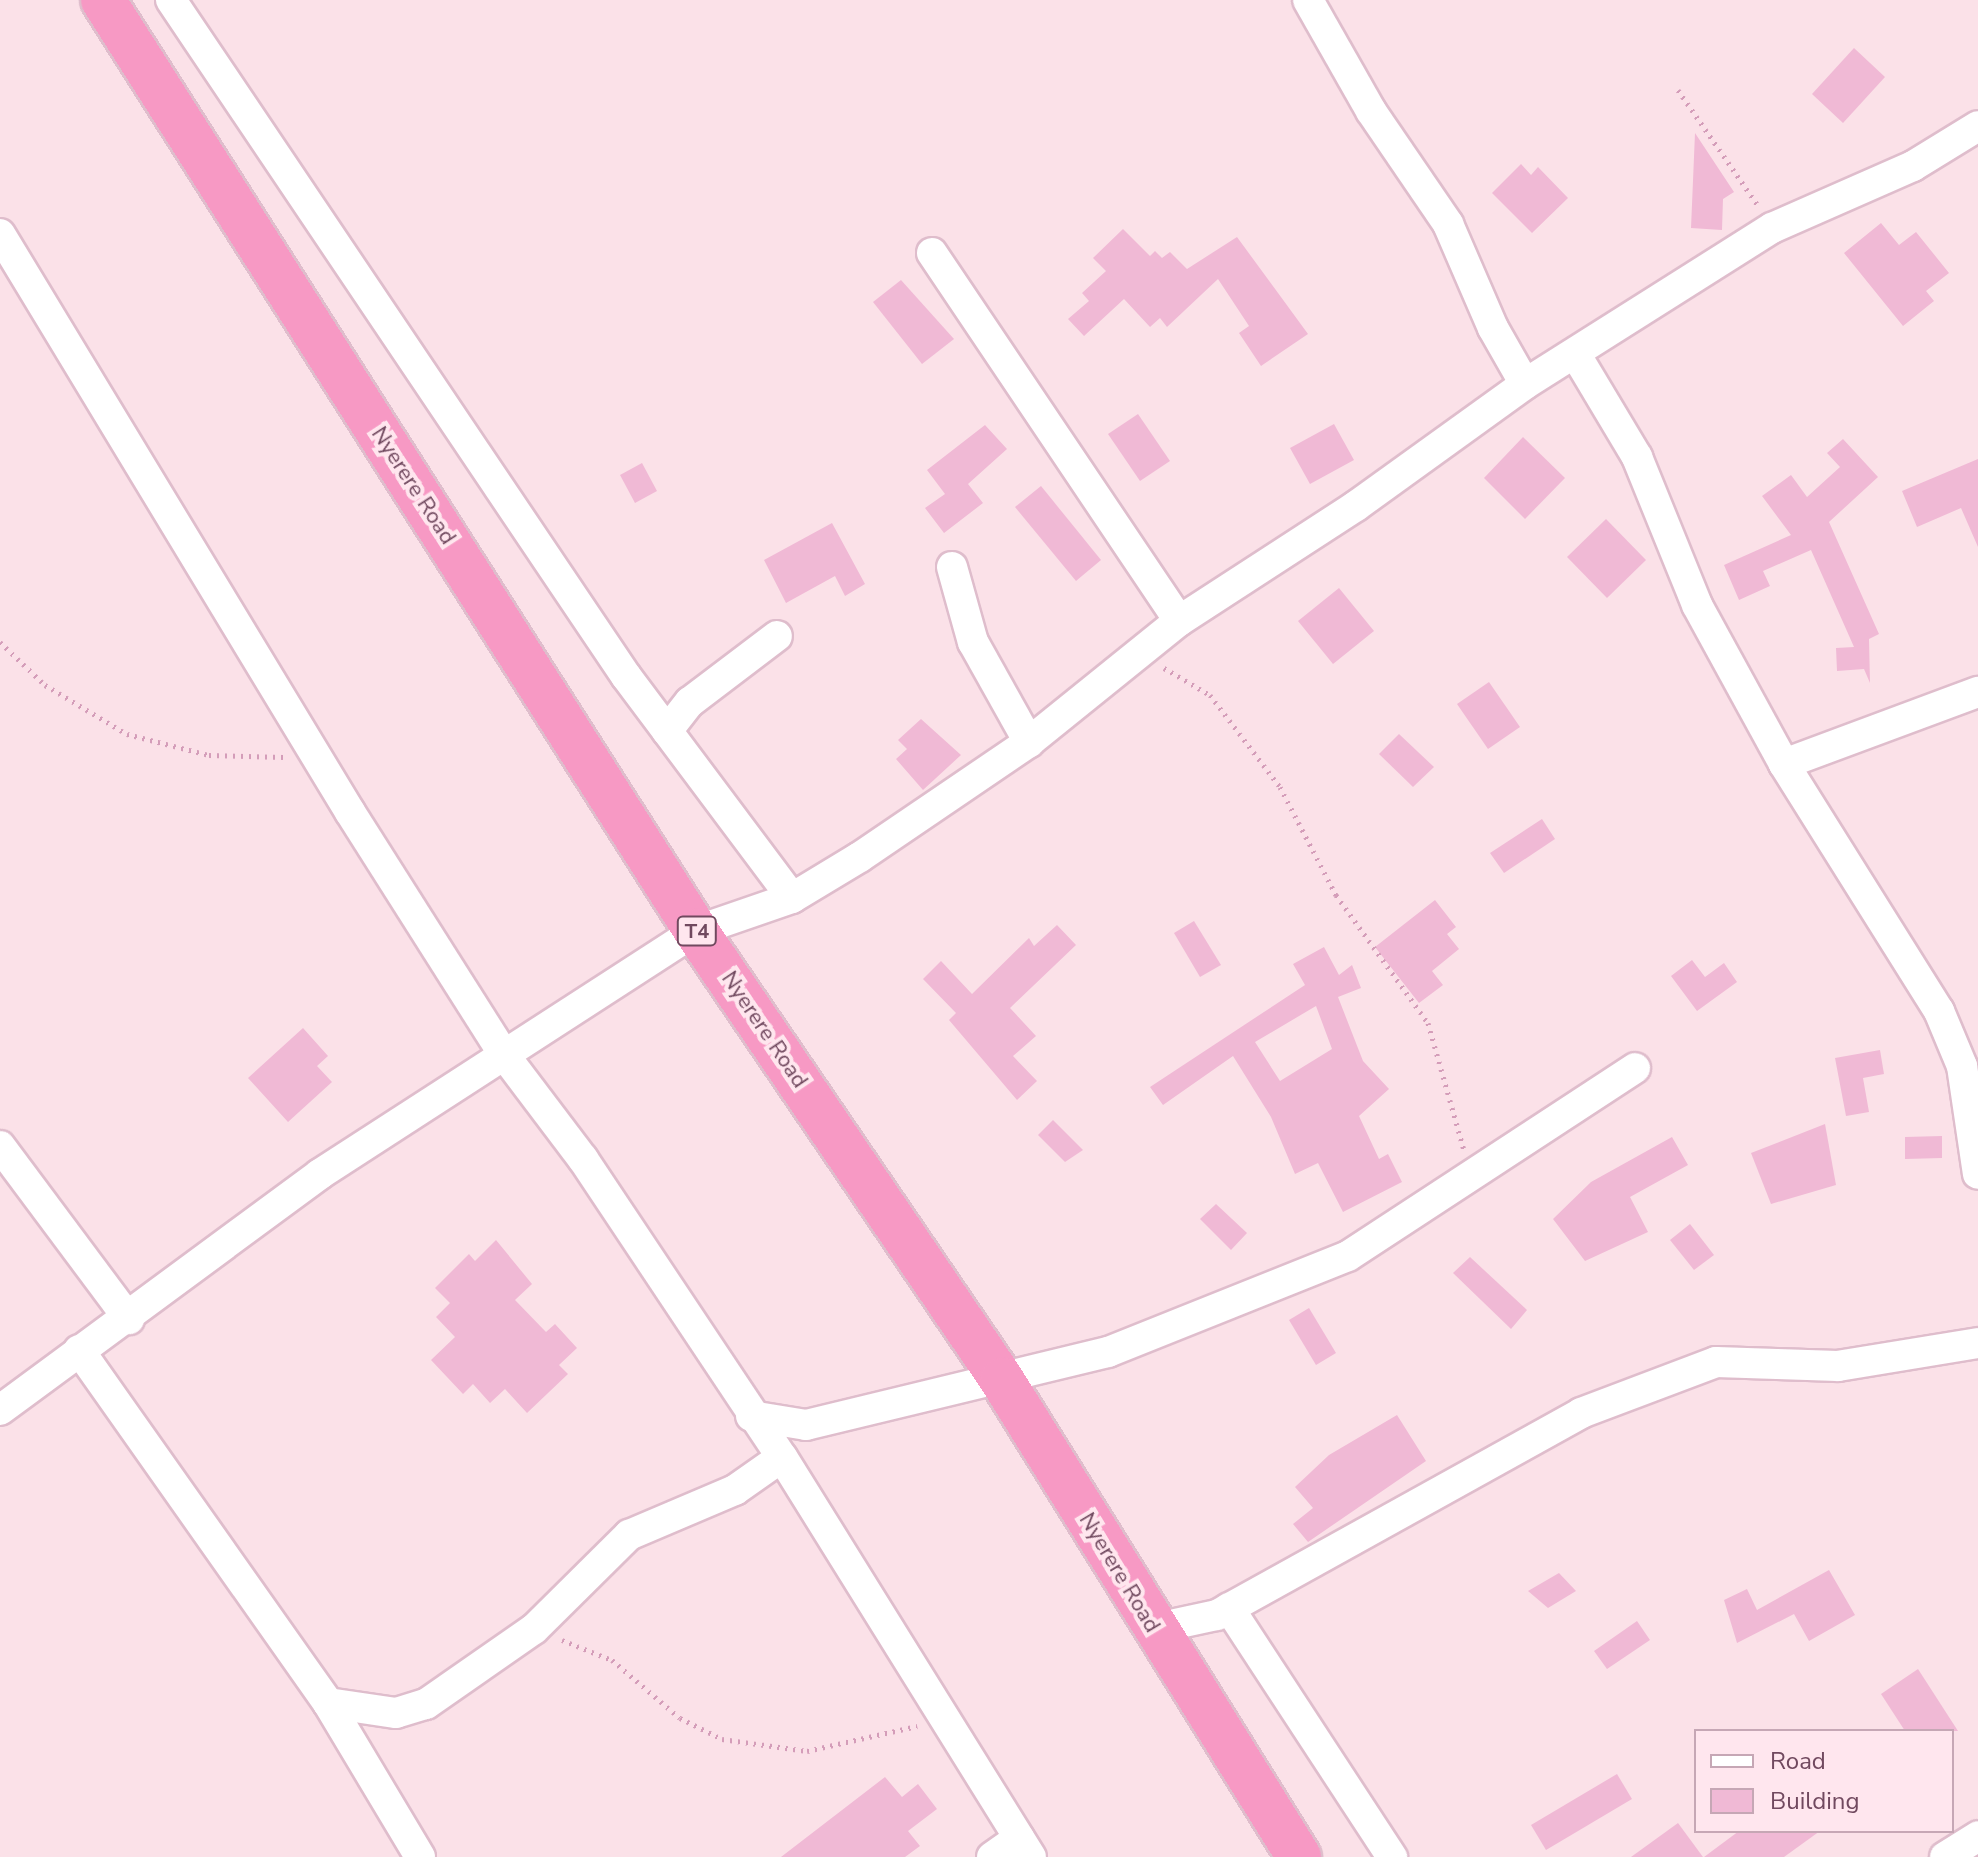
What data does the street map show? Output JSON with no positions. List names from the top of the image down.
{
  "streets": {
    "highway": ["Nyerere Road", "T4"]
  },
  "legend": ["Road", "Building"]
}
